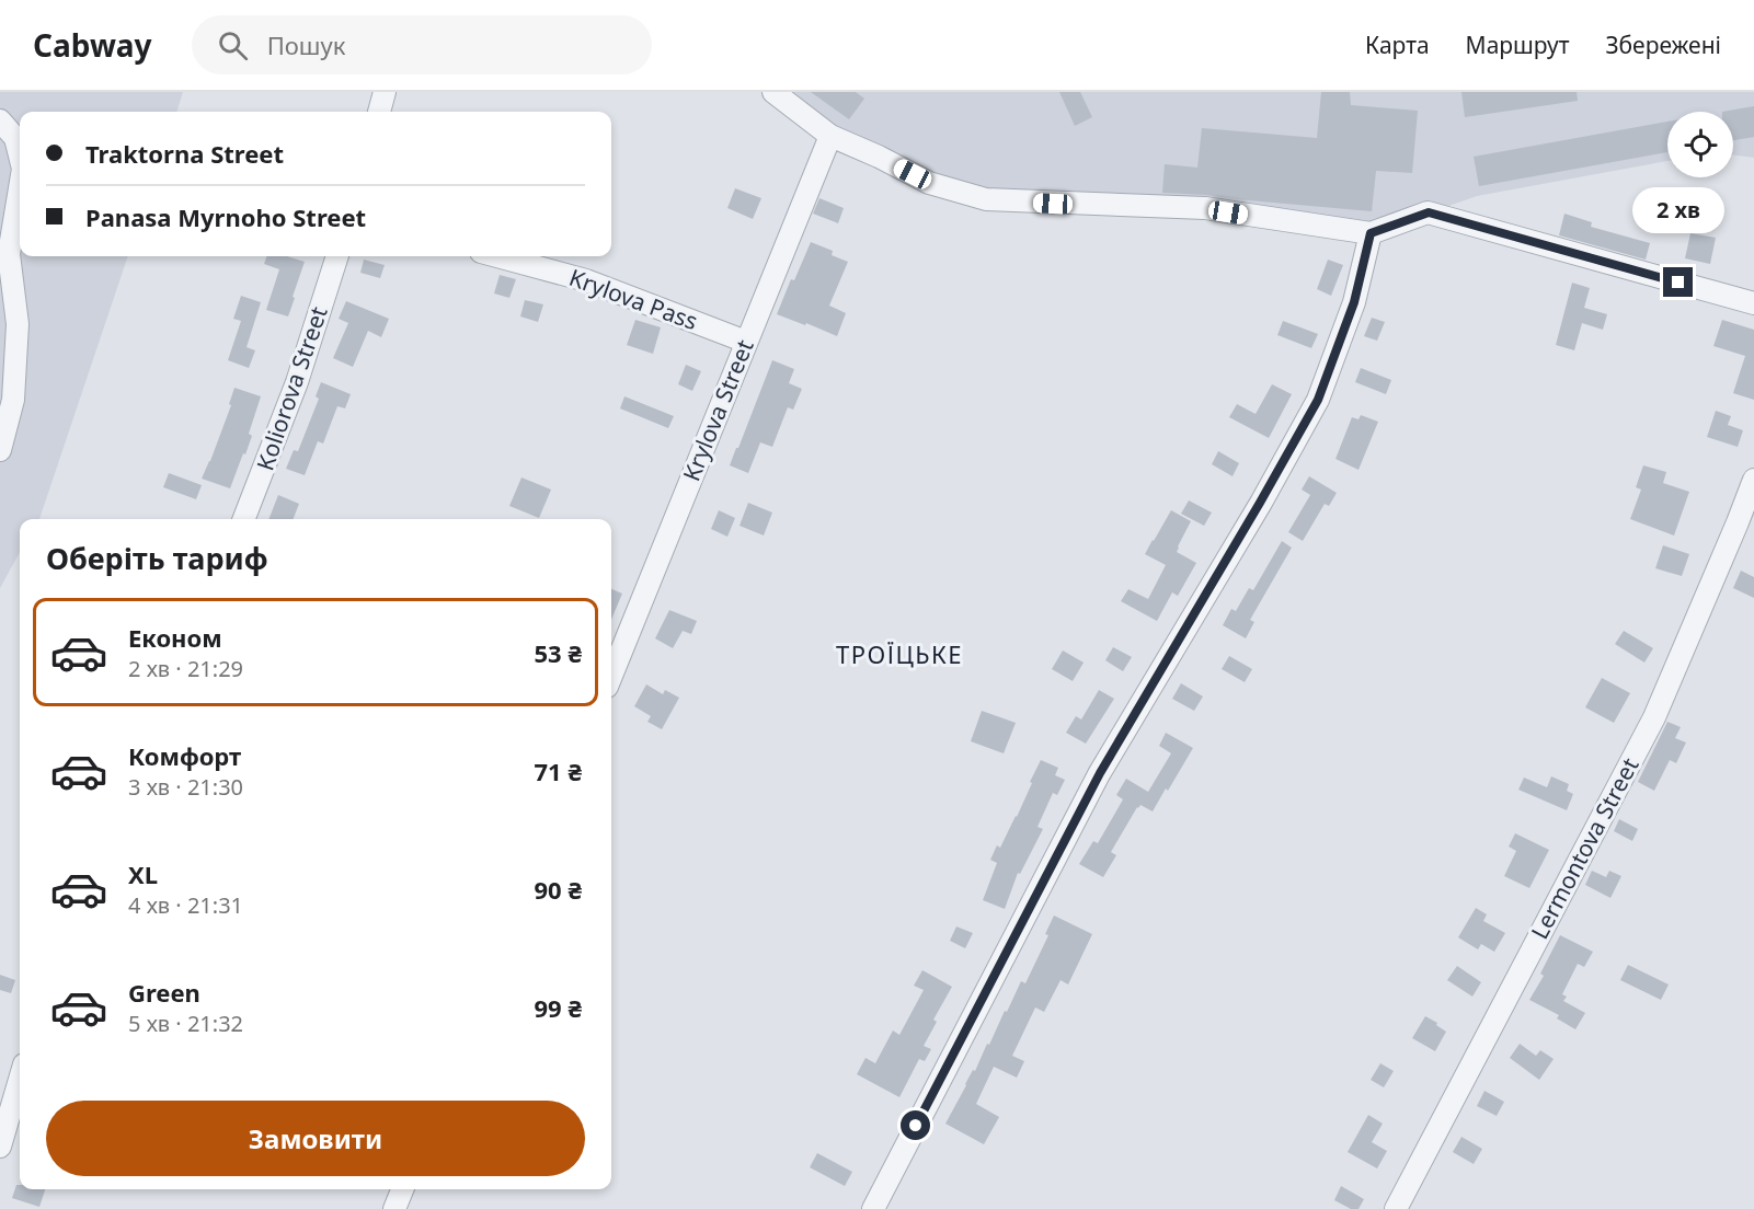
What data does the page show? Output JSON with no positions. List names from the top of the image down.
{
  "streets": {
    "street": [
      "Krylova Pass",
      "Koliorova Street",
      "Krylova Street",
      "Lermontova Street"
    ]
  },
  "crossings": [
    ["Krylova Pass", "Krylova Street"]
  ],
  "districts": ["ТРОЇЦЬКЕ"],
  "page": {
    "header": "Cabway",
    "search": "Пошук",
    "nav": ["Карта", "Маршрут", "Збережені"],
    "banner": ["Traktorna Street", "Panasa Myrnoho Street"],
    "bubble": "2 хв",
    "heading": "Оберіть тариф",
    "list": [
      {
        "name": "Економ",
        "note": "2 хв · 21:29",
        "value": "53 ₴"
      },
      {
        "name": "Комфорт",
        "note": "3 хв · 21:30",
        "value": "71 ₴"
      },
      {
        "name": "XL",
        "note": "4 хв · 21:31",
        "value": "90 ₴"
      },
      {
        "name": "Green",
        "note": "5 хв · 21:32",
        "value": "99 ₴"
      }
    ],
    "buttons": "Замовити"
  }
}
